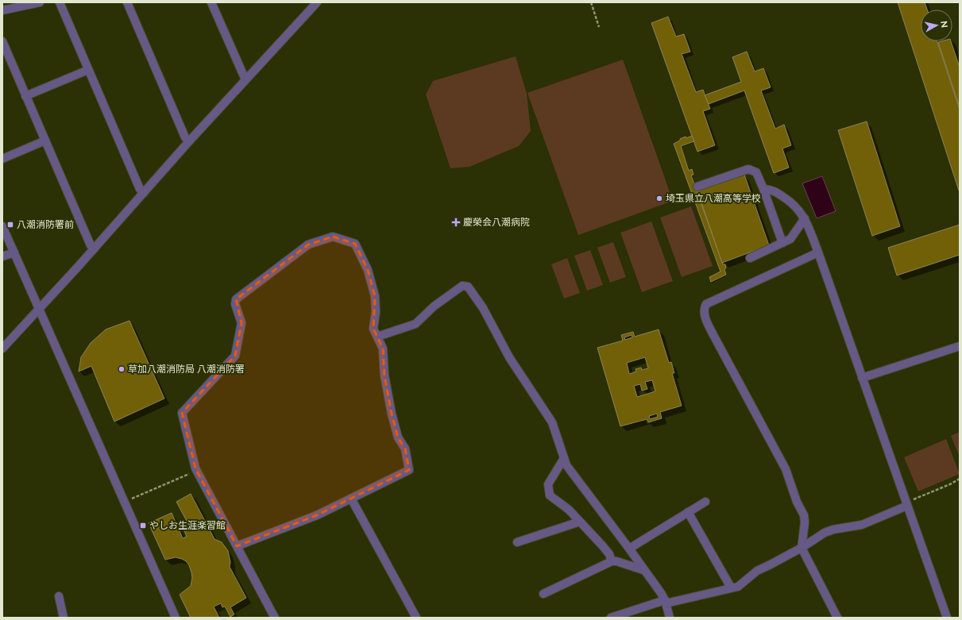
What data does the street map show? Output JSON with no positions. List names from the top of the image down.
{
  "places": {
    "other": ["埼玉県立八潮高等学校", "草加八潮消防局 八潮消防署"],
    "health": ["慶榮会八潮病院"],
    "transit": ["八潮消防署前", "やしお生涯楽習館"]
  },
  "north": "right"
}
